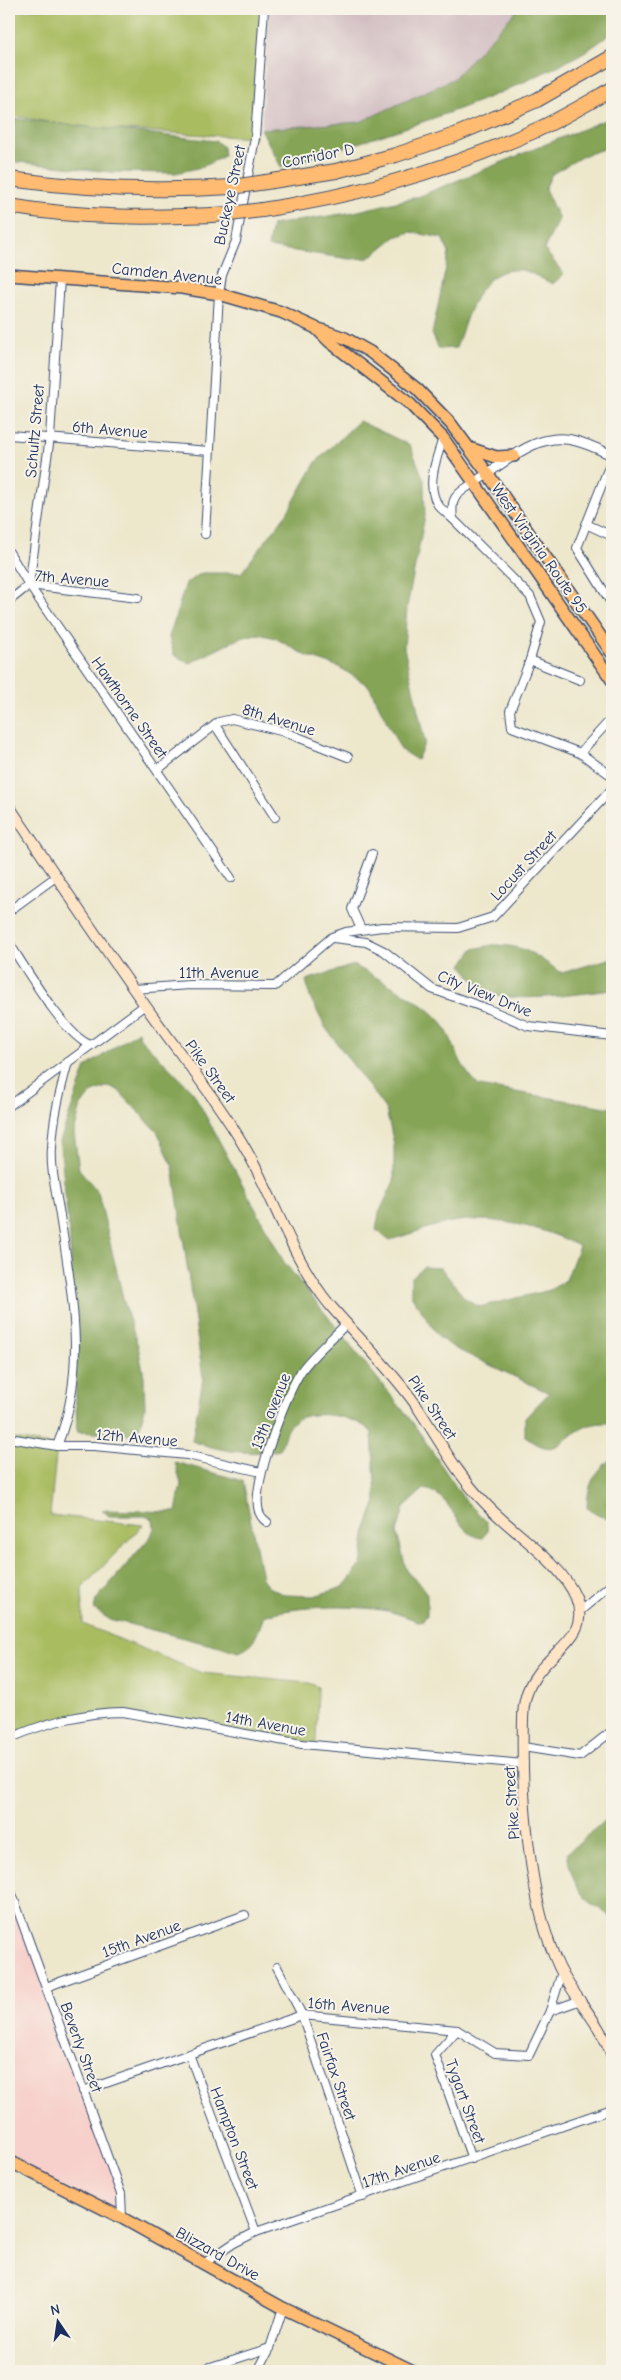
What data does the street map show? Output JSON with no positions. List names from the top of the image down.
{
  "streets": {
    "highway": ["Corridor D"],
    "main road": [
      "Camden Avenue",
      "West Virginia Route 95",
      "Pike Street",
      "Blizzard Drive"
    ],
    "street": [
      "Buckeye Street",
      "6th Avenue",
      "Schultz Street",
      "7th Avenue",
      "Hawthorne Street",
      "8th Avenue",
      "Locust Street",
      "11th Avenue",
      "City View Drive",
      "13th avenue",
      "12th Avenue",
      "14th Avenue",
      "15th Avenue",
      "16th Avenue",
      "Beverly Street",
      "Fairfax Street",
      "Tygart Street",
      "Hampton Street",
      "17th Avenue"
    ]
  },
  "crossings": [
    ["Buckeye Street", "Camden Avenue"],
    ["Buckeye Street", "6th Avenue"],
    ["Camden Avenue", "Schultz Street"],
    ["Camden Avenue", "West Virginia Route 95"],
    ["6th Avenue", "Schultz Street"],
    ["Schultz Street", "7th Avenue"],
    ["Schultz Street", "Hawthorne Street"],
    ["7th Avenue", "Hawthorne Street"],
    ["Hawthorne Street", "8th Avenue"],
    ["Locust Street", "11th Avenue"],
    ["11th Avenue", "City View Drive"],
    ["11th Avenue", "Pike Street"],
    ["Pike Street", "13th avenue"],
    ["Pike Street", "14th Avenue"],
    ["Pike Street", "16th Avenue"],
    ["13th avenue", "12th Avenue"],
    ["15th Avenue", "Beverly Street"],
    ["16th Avenue", "Beverly Street"],
    ["16th Avenue", "Fairfax Street"],
    ["16th Avenue", "Tygart Street"],
    ["16th Avenue", "Hampton Street"],
    ["Beverly Street", "Blizzard Drive"],
    ["Fairfax Street", "17th Avenue"],
    ["Tygart Street", "17th Avenue"],
    ["Hampton Street", "17th Avenue"],
    ["17th Avenue", "Blizzard Drive"]
  ],
  "north": "top"
}
